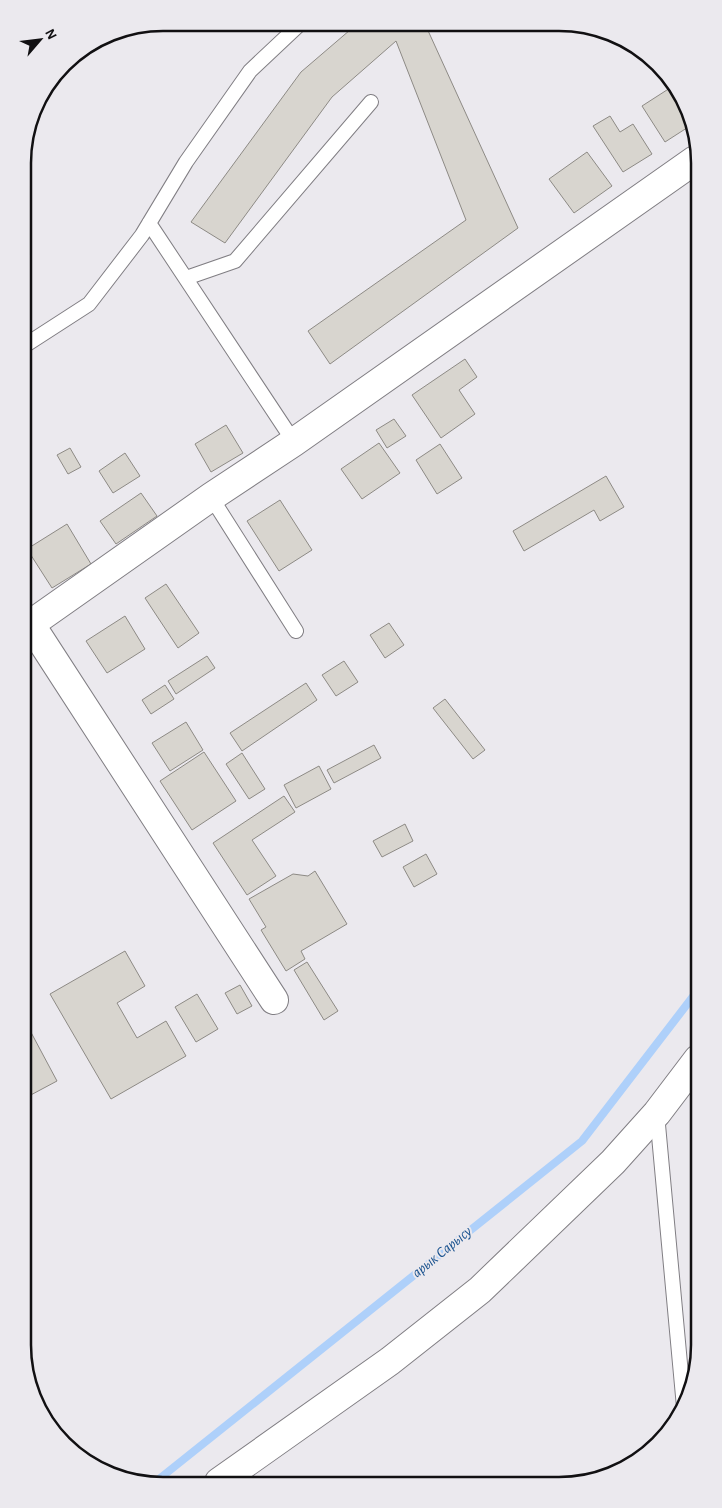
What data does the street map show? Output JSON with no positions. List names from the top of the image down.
{
  "water": ["арык Сарысу"],
  "north": "top right"
}
